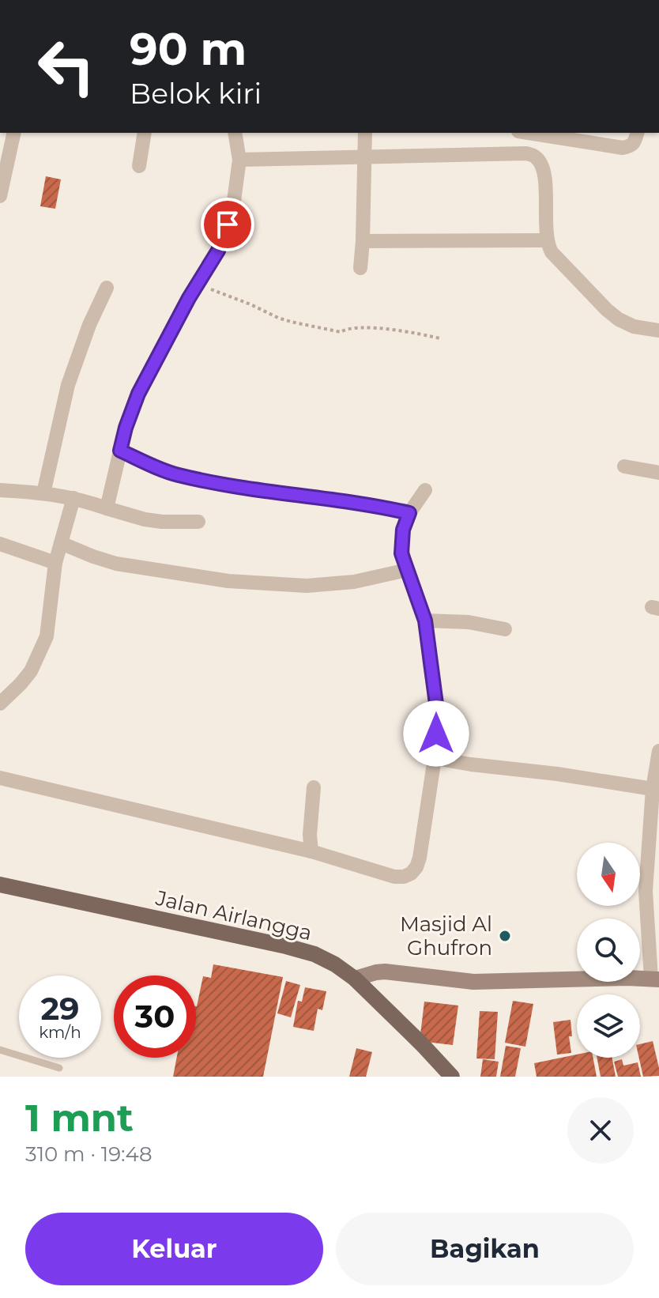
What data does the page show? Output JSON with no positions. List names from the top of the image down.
{
  "streets": {
    "main road": ["Jalan Airlangga"]
  },
  "places": ["Masjid Al Ghufron"],
  "north": "bottom",
  "page": {
    "turn": ["90 m", "Belok kiri"],
    "speed": "29 km/h",
    "limit": "30",
    "heading": ["1 mnt", "310 m · 19:48"],
    "buttons": ["Keluar", "Bagikan"]
  }
}
